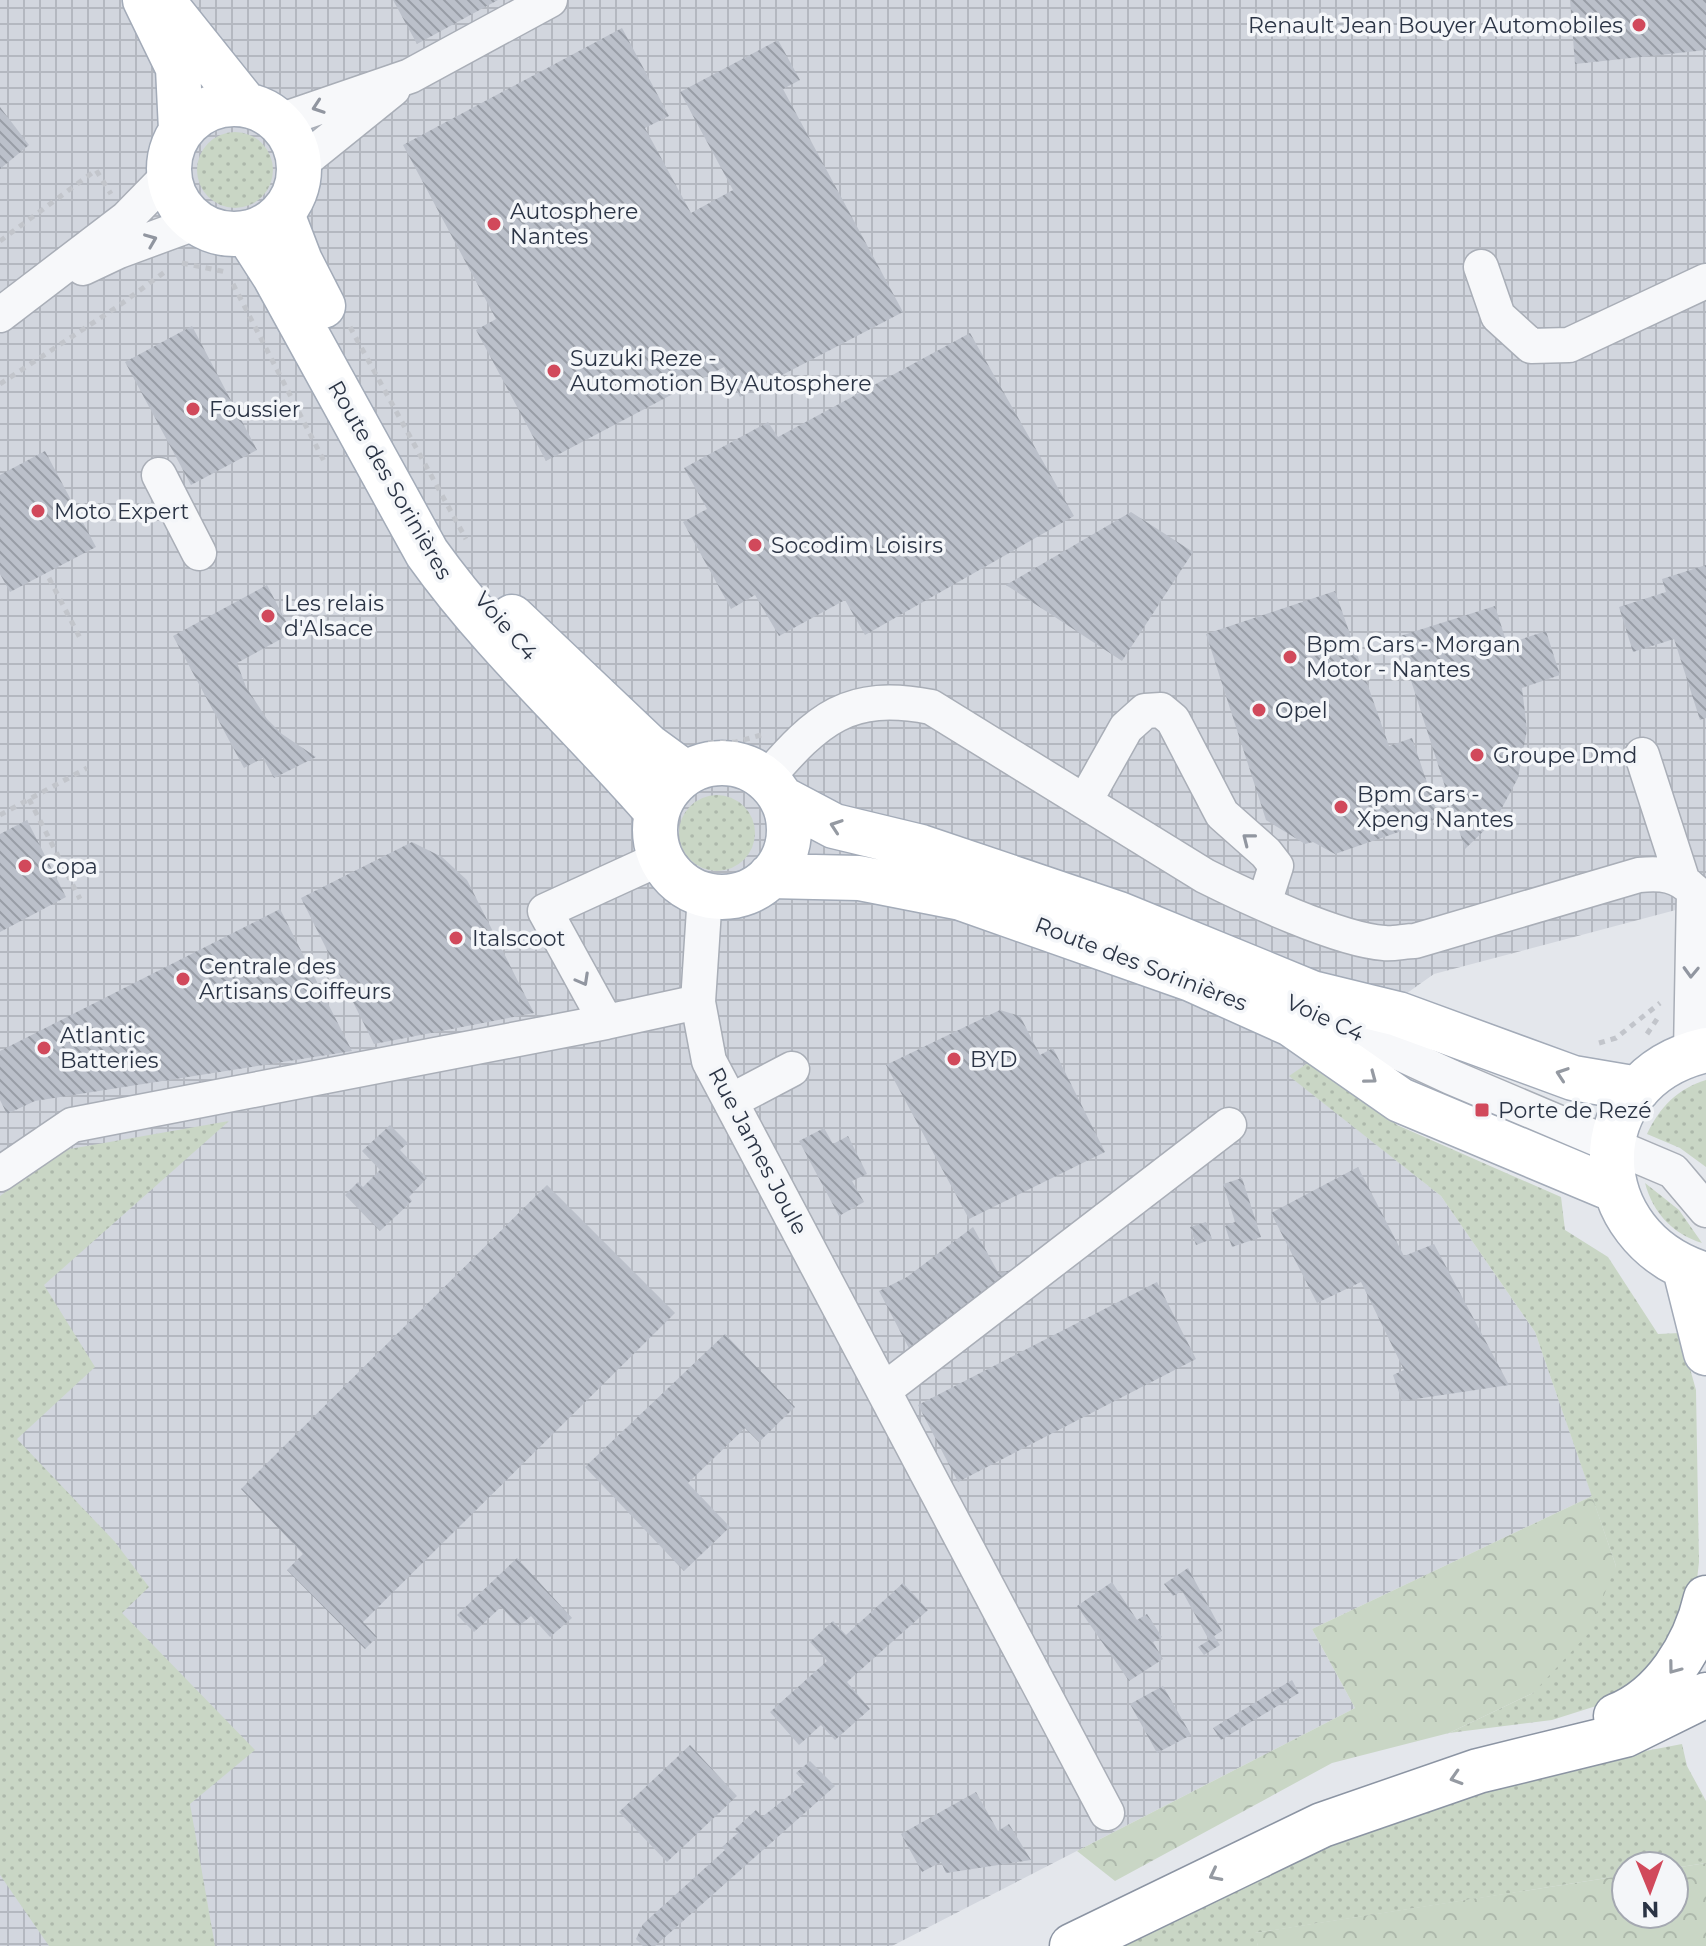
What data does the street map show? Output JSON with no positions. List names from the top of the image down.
{
  "streets": {
    "main road": ["Route des Sorinières"],
    "street": ["Voie C4", "Rue James Joule"]
  },
  "crossings": [
    ["Route des Sorinières", "Voie C4"],
    ["Route des Sorinières", "Rue James Joule"]
  ],
  "places": {
    "other": [
      "Renault Jean Bouyer Automobiles",
      "Autosphere Nantes",
      "Suzuki Reze - Automotion By Autosphere",
      "Foussier",
      "Moto Expert",
      "Socodim Loisirs",
      "Les relais d'Alsace",
      "Bpm Cars - Morgan Motor - Nantes",
      "Opel",
      "Groupe Dmd",
      "Bpm Cars - Xpeng Nantes",
      "Copa",
      "Italscoot",
      "Centrale des Artisans Coiffeurs",
      "Atlantic Batteries",
      "BYD"
    ],
    "transit": ["Porte de Rezé"]
  },
  "north": "bottom"
}
